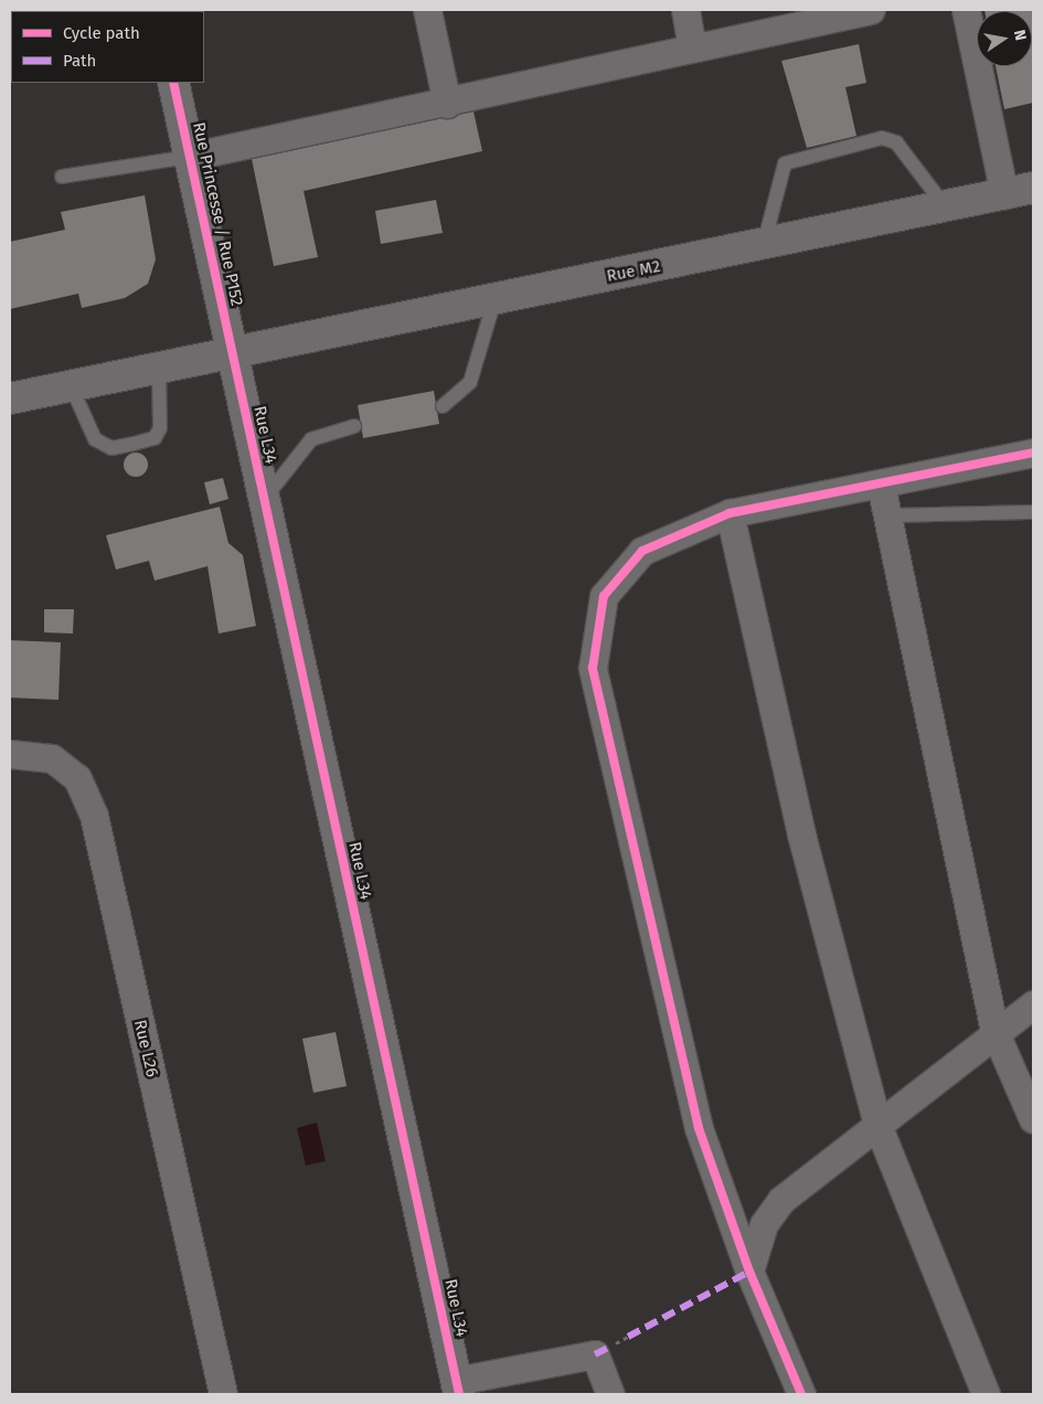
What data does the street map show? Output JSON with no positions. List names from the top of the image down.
{
  "streets": {
    "street": [
      "Rue Princesse / Rue P152",
      "Rue M2",
      "Rue L34",
      "Rue L26"
    ]
  },
  "crossings": [
    ["Rue Princesse / Rue P152", "Rue M2"],
    ["Rue Princesse / Rue P152", "Rue L34"],
    ["Rue M2", "Rue L34"]
  ],
  "legend": ["Cycle path", "Path"],
  "north": "right"
}
